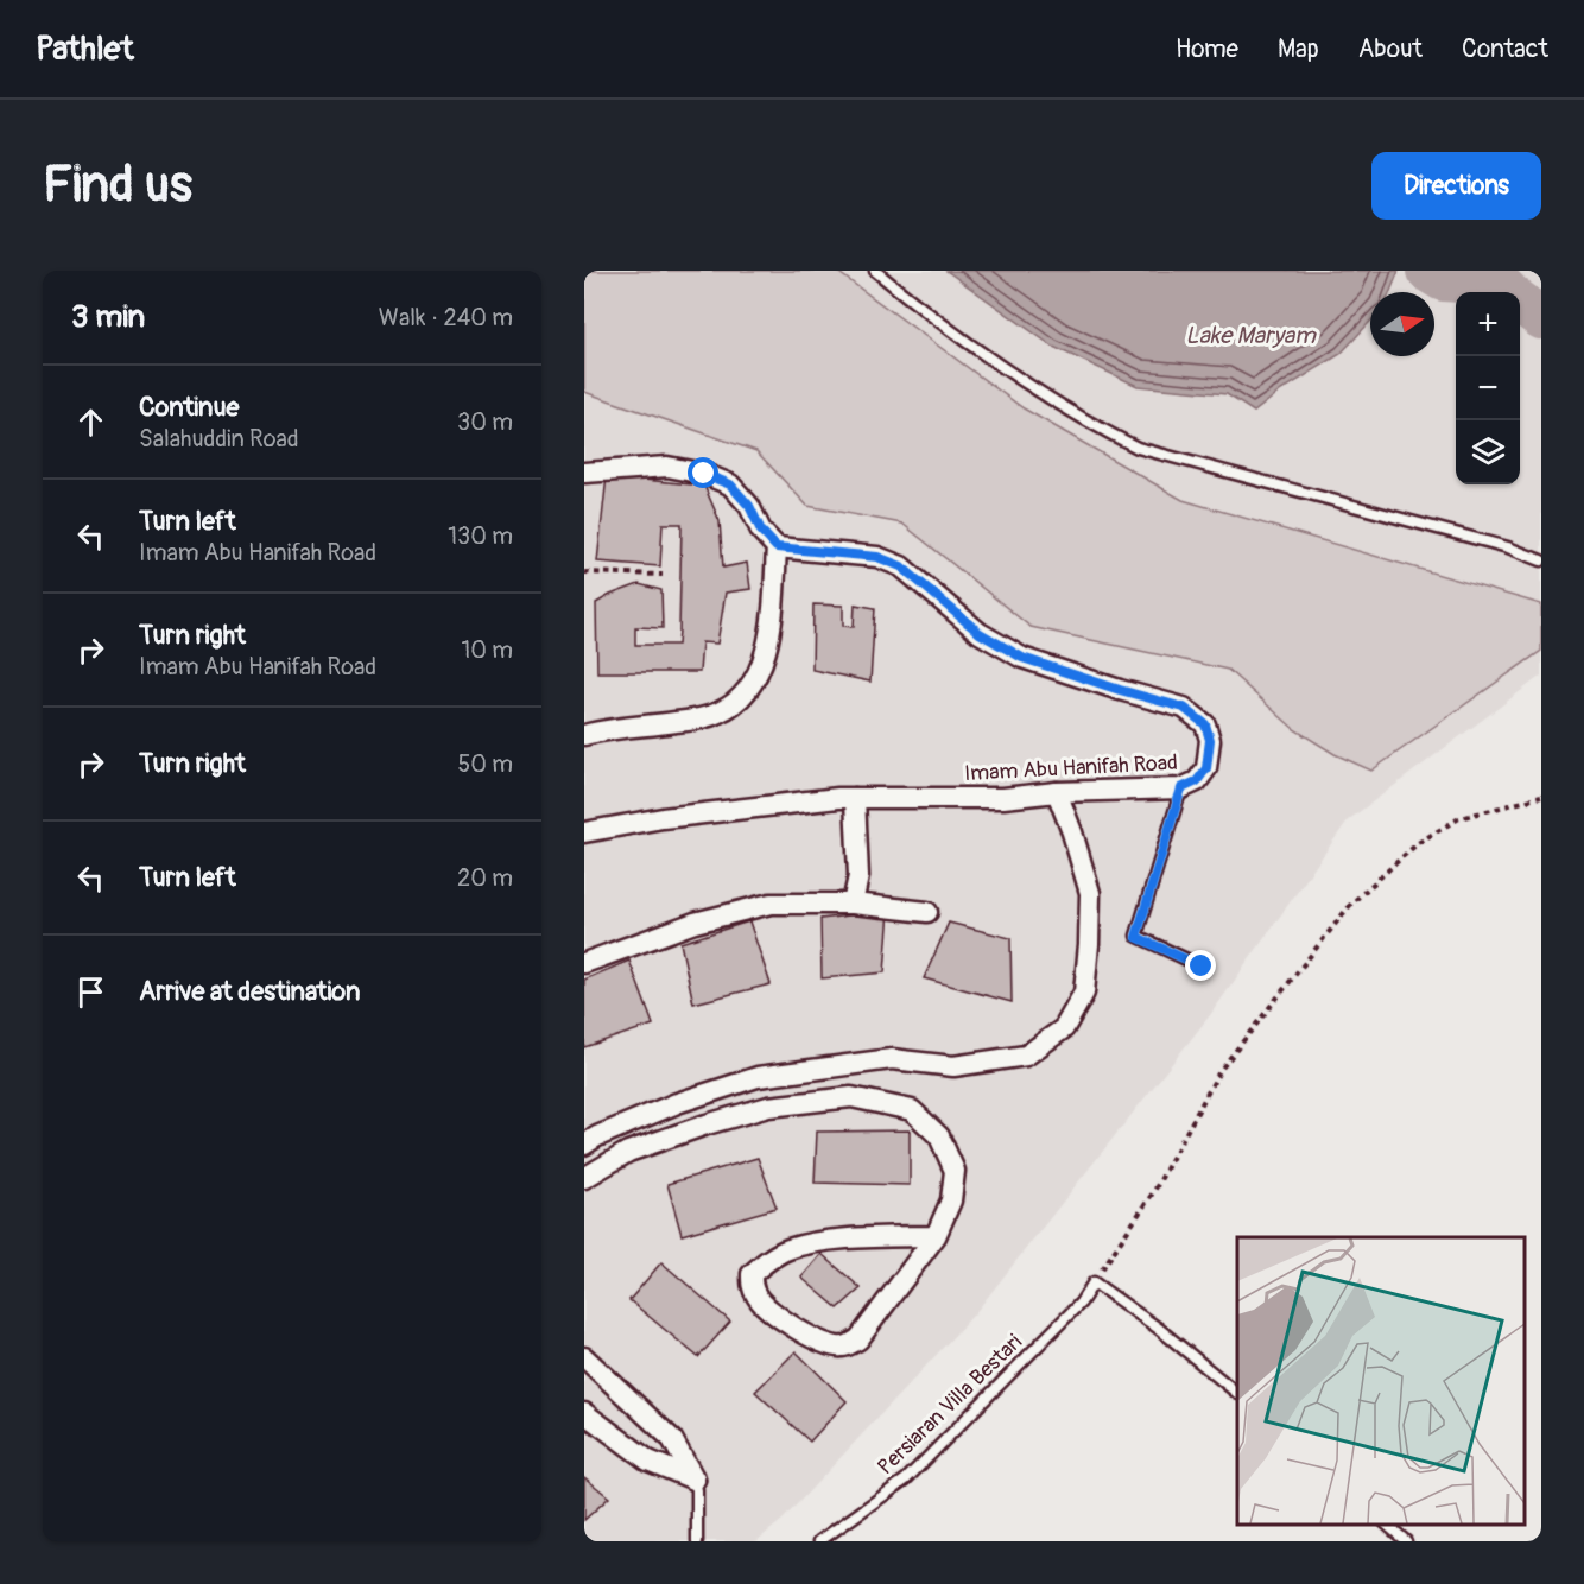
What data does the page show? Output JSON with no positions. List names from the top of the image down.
{
  "streets": {
    "street": ["Imam Abu Hanifah Road"],
    "lane": ["Persiaran Villa Bestari"]
  },
  "water": ["Lake Maryam"],
  "north": "right",
  "page": {
    "header": "Pathlet",
    "nav": [
      "Home",
      "Map",
      "About",
      "Contact"
    ],
    "buttons": "Directions",
    "title": "Find us",
    "heading": ["3 min", "Walk · 240 m"],
    "map_buttons": ["+", "−"],
    "list": [
      ["Continue", "Salahuddin Road", "30 m"],
      ["Turn left", "Imam Abu Hanifah Road", "130 m"],
      ["Turn right", "Imam Abu Hanifah Road", "10 m"],
      ["Turn right", "50 m"],
      ["Turn left", "20 m"],
      "Arrive at destination"
    ]
  }
}
